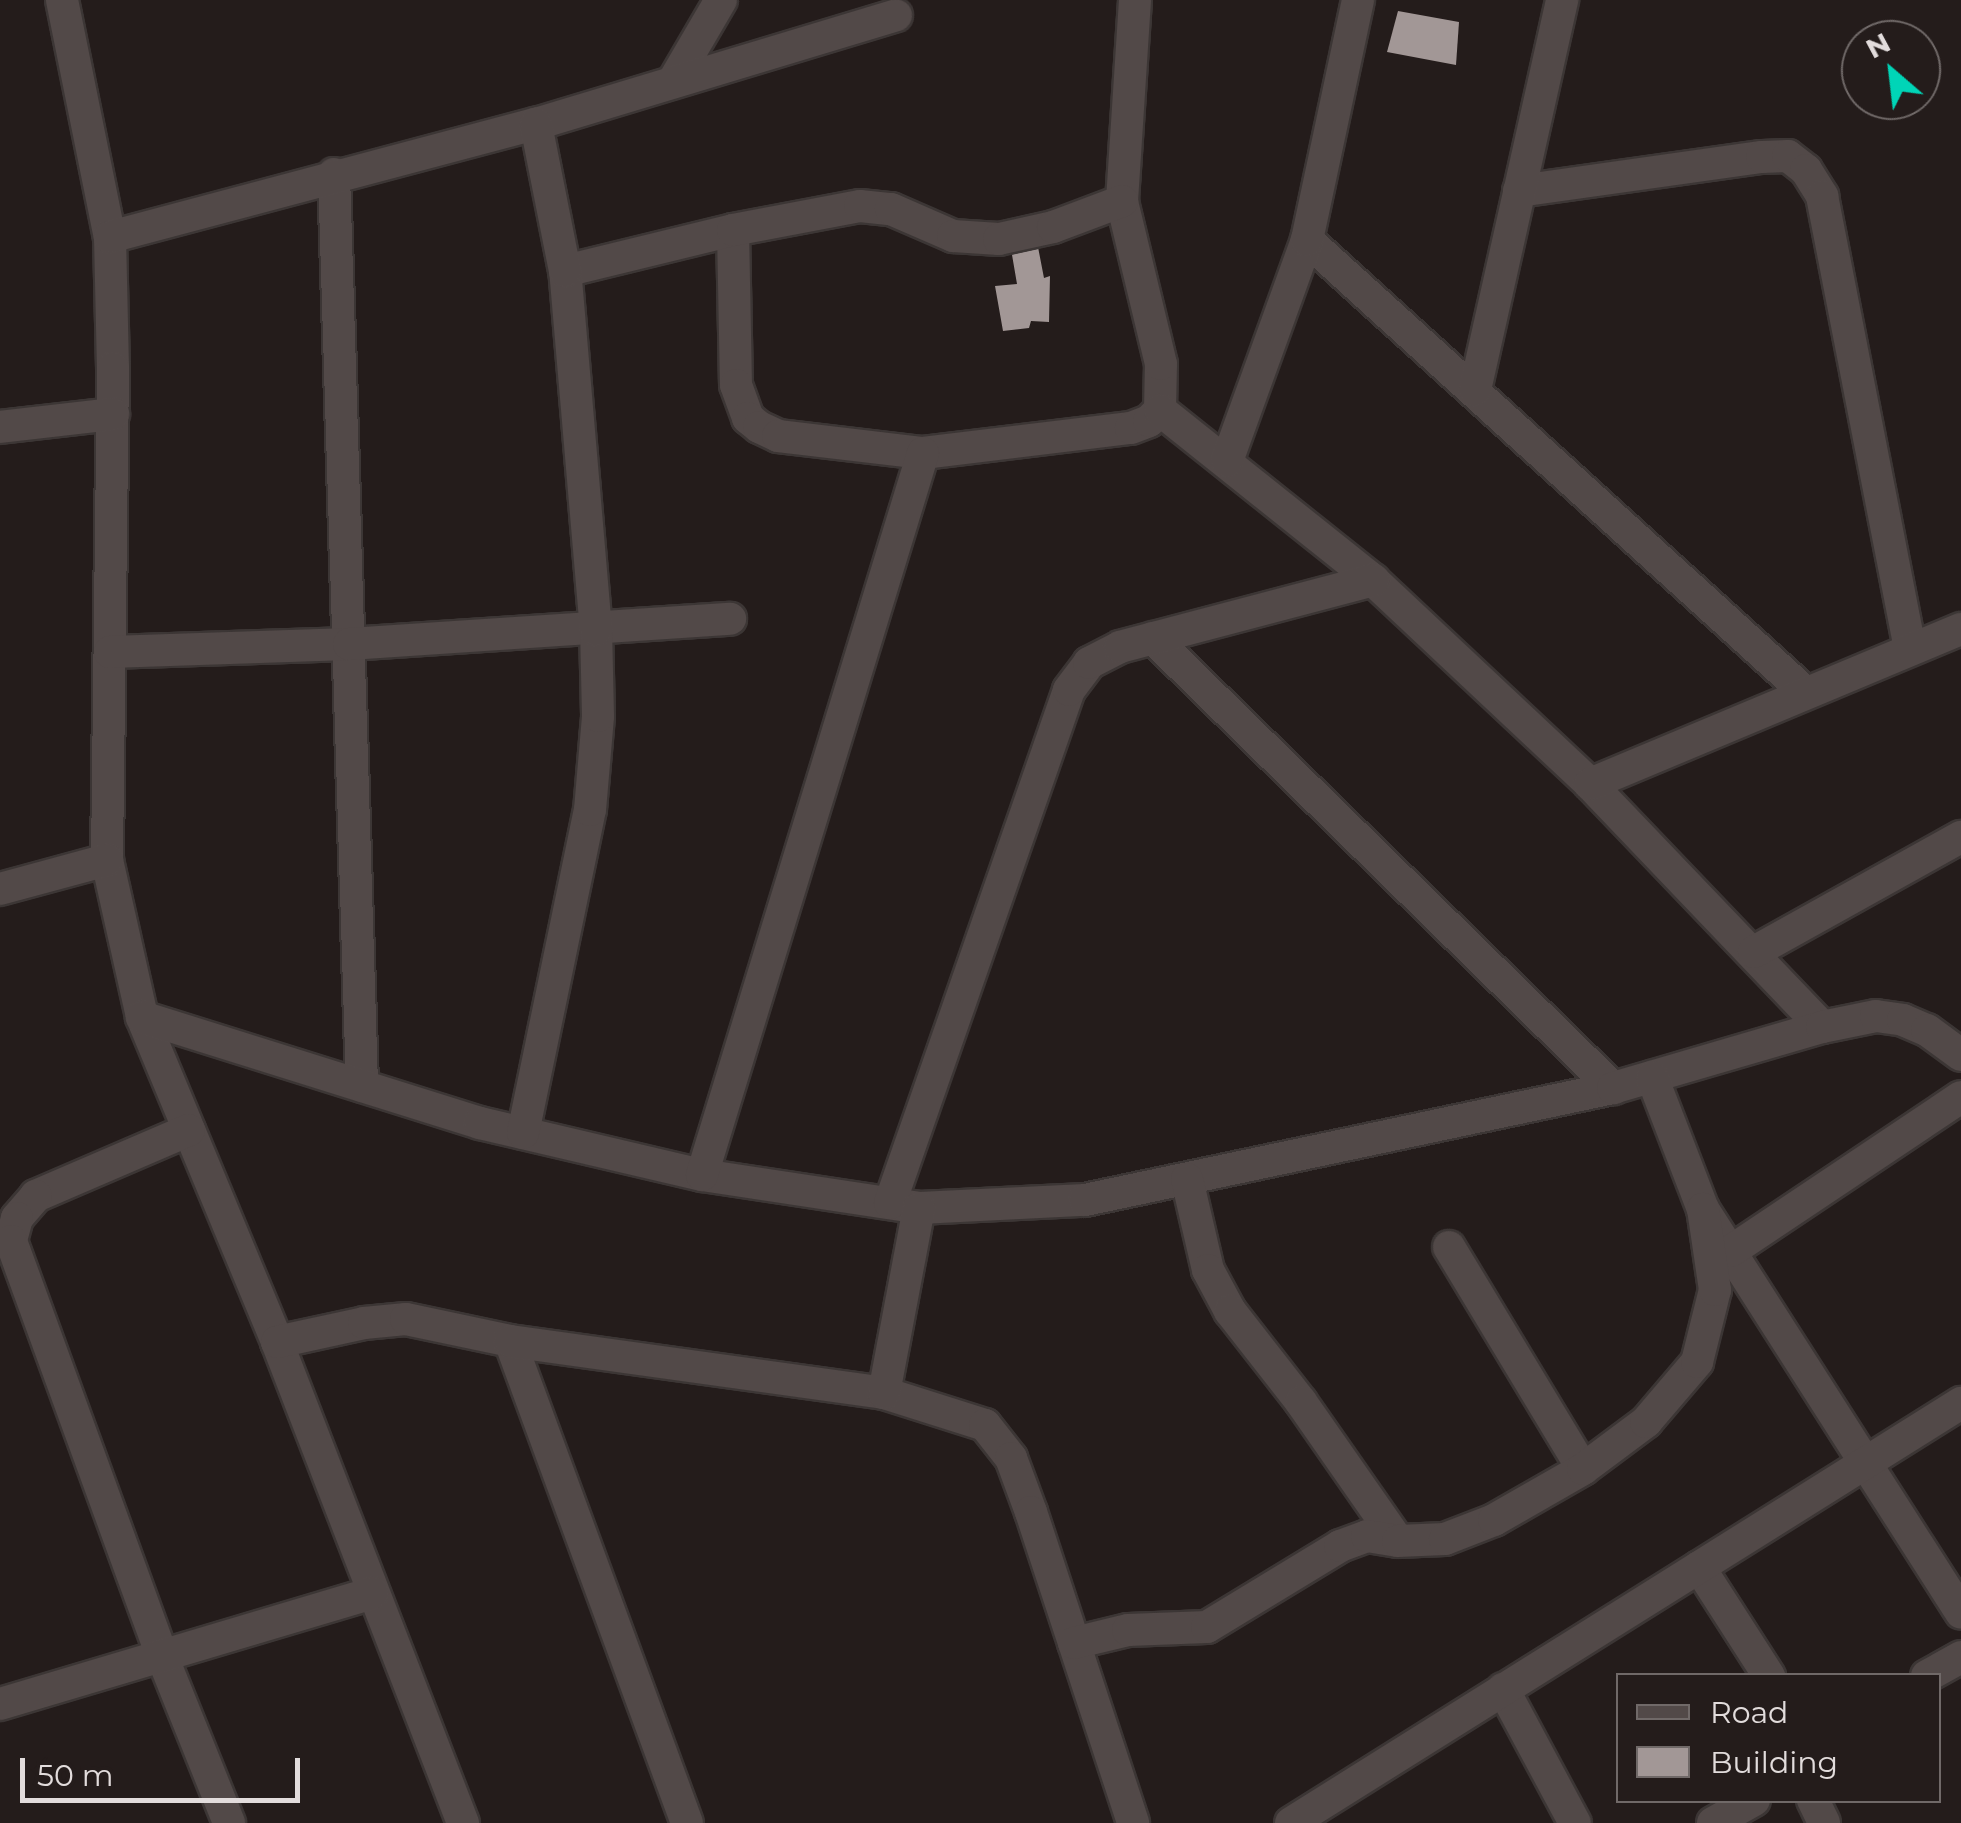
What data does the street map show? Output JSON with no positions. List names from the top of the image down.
{
  "legend": ["Road", "Building"],
  "scale_bar": "50 m",
  "north": "top left"
}
